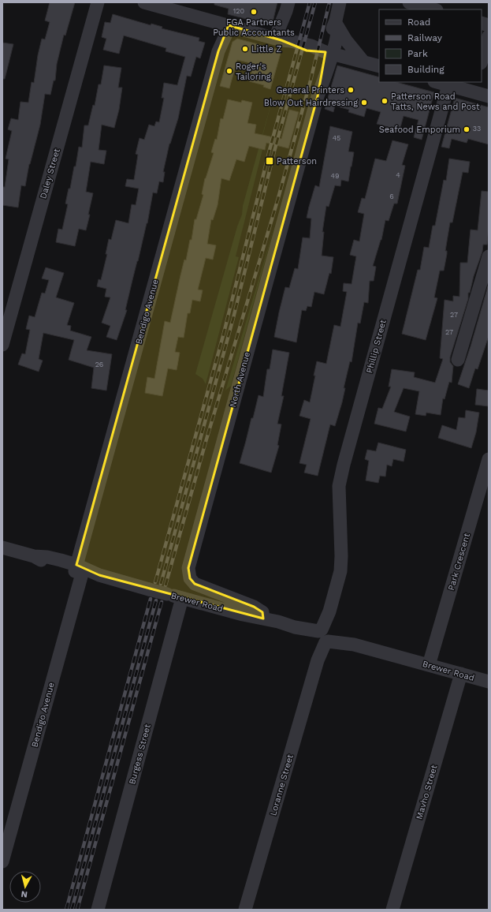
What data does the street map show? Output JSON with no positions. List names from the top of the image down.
{
  "streets": {
    "street": [
      "Daley Street",
      "Bendigo Avenue",
      "Phillip Street",
      "North Avenue",
      "Park Crescent",
      "Brewer Road",
      "Burgess Street",
      "Loranne Street",
      "Mavho Street"
    ]
  },
  "crossings": [
    ["Bendigo Avenue", "Brewer Road"],
    ["Phillip Street", "Brewer Road"],
    ["Phillip Street", "Loranne Street"],
    ["North Avenue", "Brewer Road"],
    ["Park Crescent", "Brewer Road"],
    ["Brewer Road", "Burgess Street"],
    ["Brewer Road", "Loranne Street"],
    ["Brewer Road", "Mavho Street"]
  ],
  "places": {
    "other": [
      "FGA Partners Public Accountants",
      "Little Z",
      "Roger's Tailoring",
      "General Printers",
      "Patterson Road Tatts, News and Post",
      "Blow Out Hairdressing",
      "Seafood Emporium"
    ],
    "transit": ["Patterson"]
  },
  "house_numbers": [
    "120",
    "33",
    "45",
    "4",
    "49",
    "6",
    "27",
    "27",
    "26"
  ],
  "legend": [
    "Road",
    "Railway",
    "Park",
    "Building"
  ],
  "north": "bottom"
}
